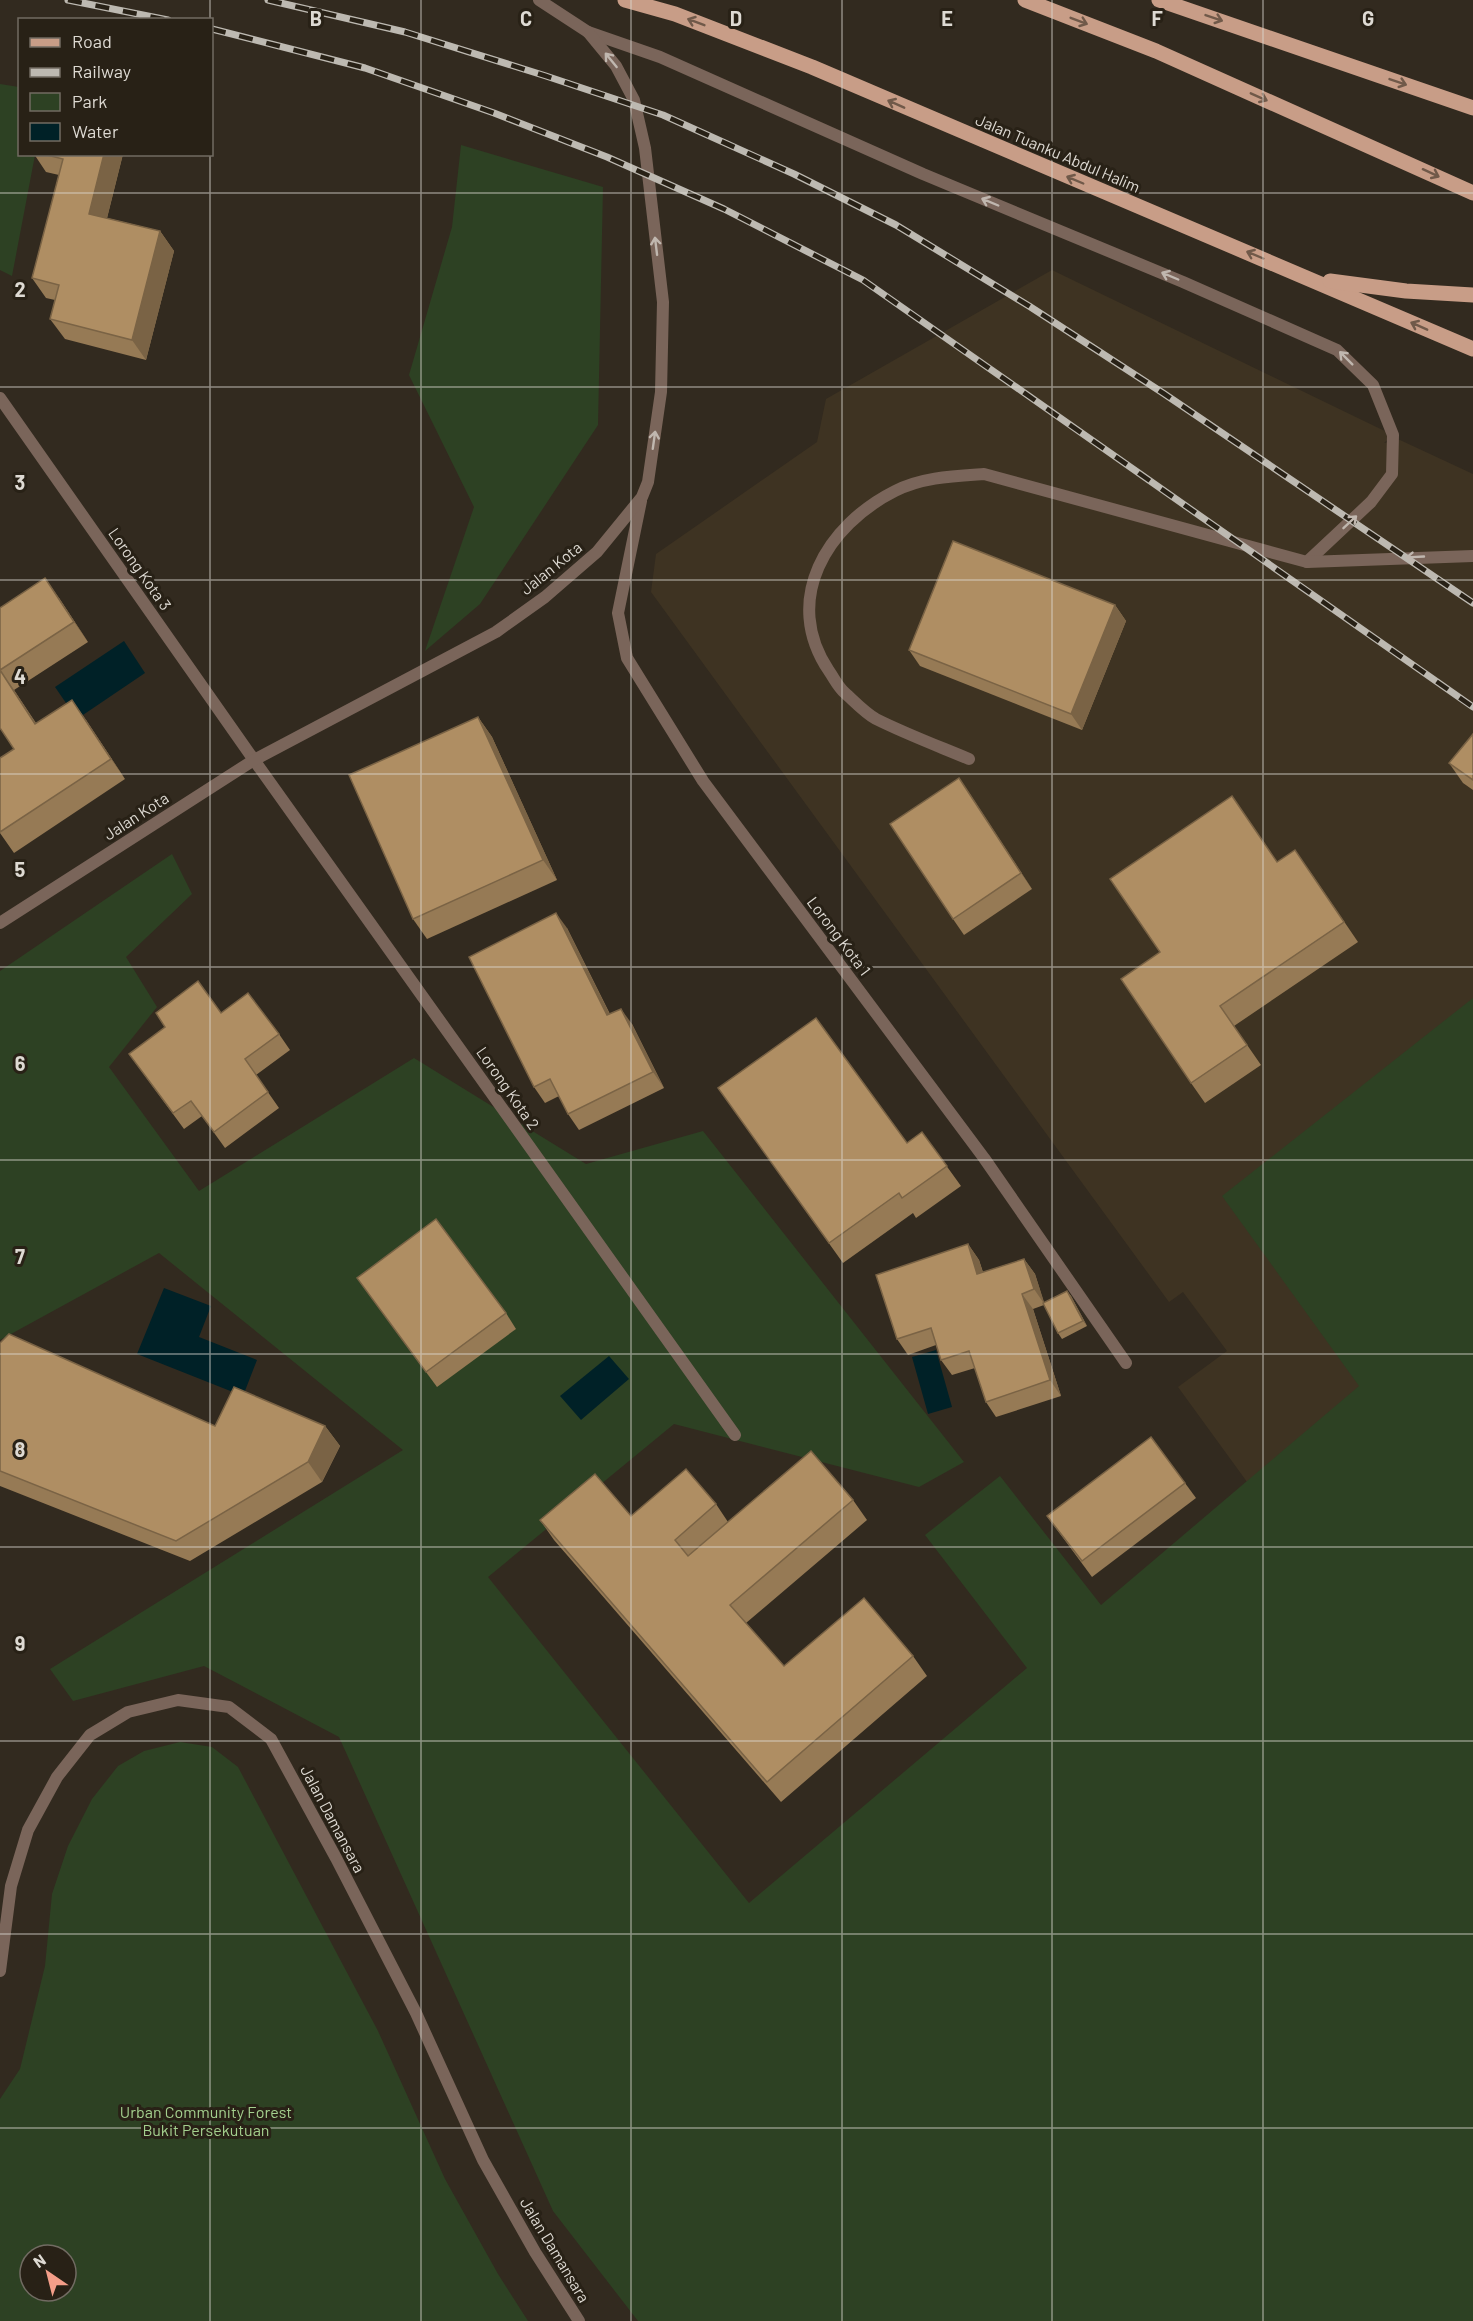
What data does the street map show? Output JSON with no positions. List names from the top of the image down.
{
  "streets": {
    "main road": ["Jalan Tuanku Abdul Halim"],
    "street": [
      "Jalan Kota",
      "Lorong Kota 3",
      "Lorong Kota 1",
      "Lorong Kota 2",
      "Jalan Damansara"
    ]
  },
  "crossings": [
    ["Jalan Kota", "Lorong Kota 3"],
    ["Jalan Kota", "Lorong Kota 1"],
    ["Jalan Kota", "Lorong Kota 2"],
    ["Lorong Kota 3", "Lorong Kota 2"]
  ],
  "one_way": ["Jalan Tuanku Abdul Halim", "Jalan Kota"],
  "parks": ["Urban Community Forest Bukit Persekutuan"],
  "legend": [
    "Road",
    "Railway",
    "Park",
    "Water"
  ],
  "north": "top left",
  "grid": {
    "columns": [
      "B",
      "C",
      "D",
      "E",
      "F",
      "G"
    ],
    "rows": [
      "2",
      "3",
      "4",
      "5",
      "6",
      "7",
      "8",
      "9"
    ]
  }
}
